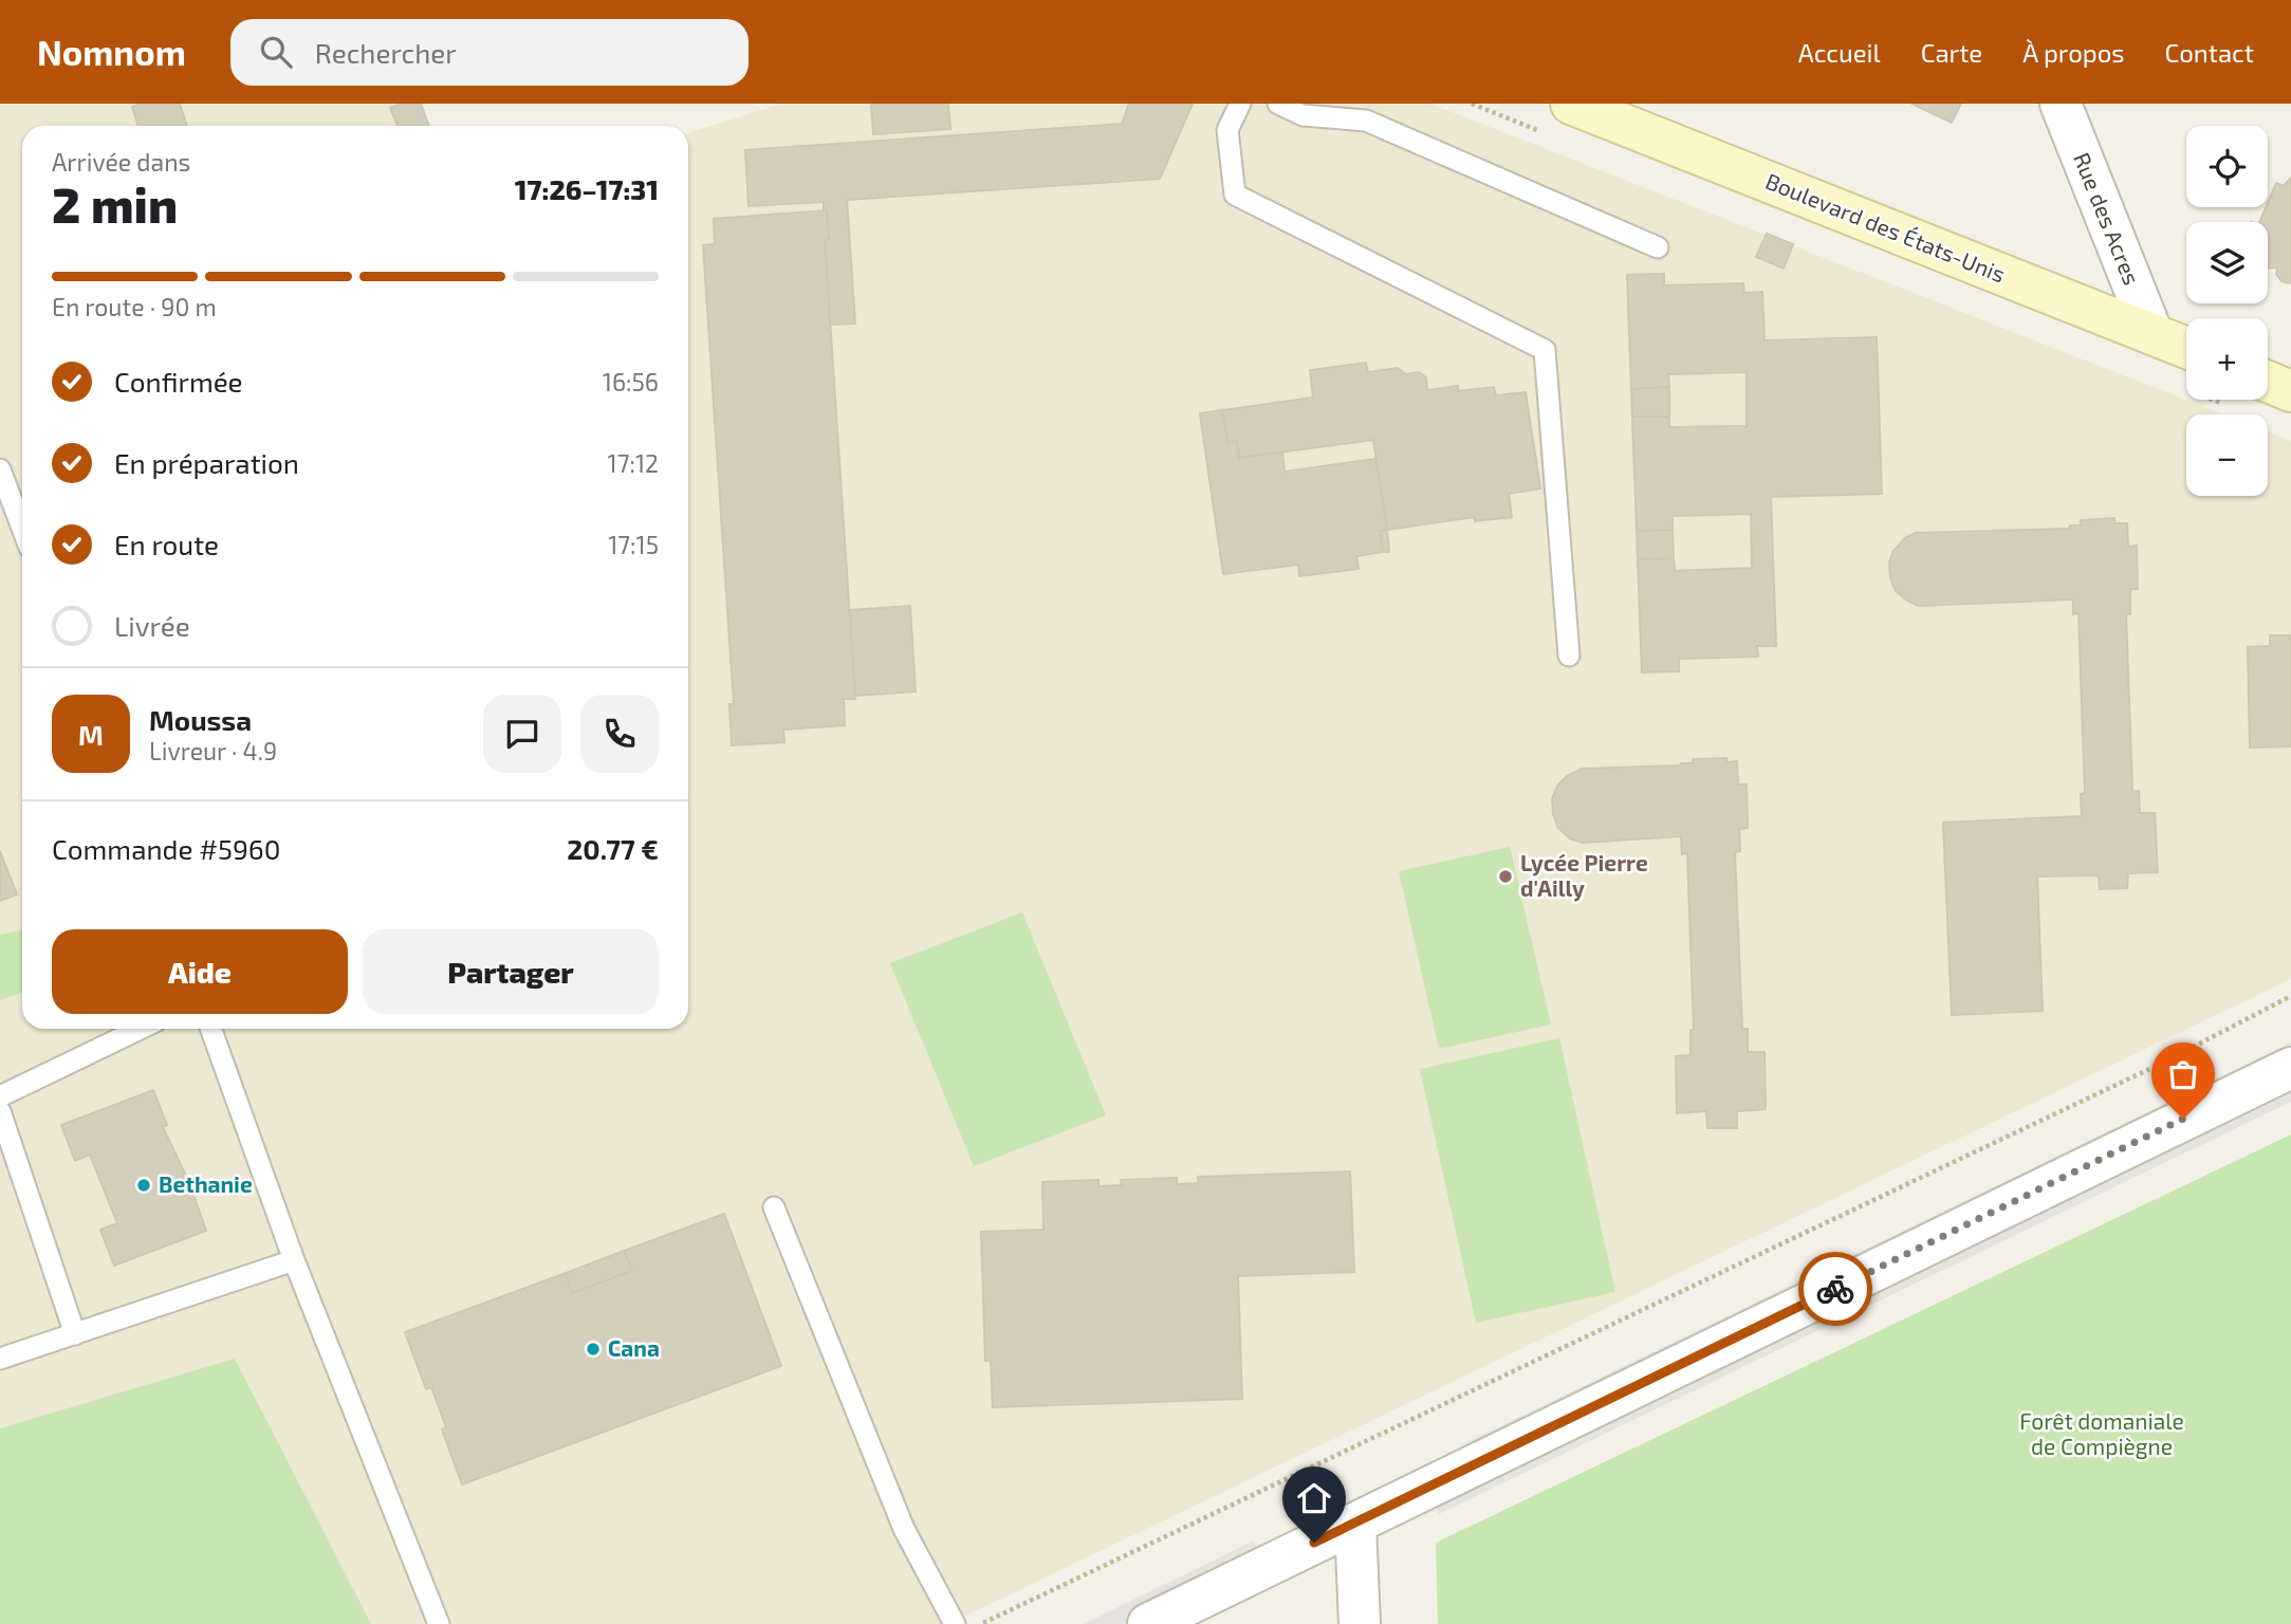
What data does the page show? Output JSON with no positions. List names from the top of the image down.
{
  "streets": {
    "street": ["Rue des Acres", "Boulevard des États-Unis"]
  },
  "crossings": [
    ["Rue des Acres", "Boulevard des États-Unis"]
  ],
  "parks": ["Forêt domaniale de Compiègne"],
  "places": ["Lycée Pierre d'Ailly", "Bethanie", "Cana"],
  "page": {
    "header": "Nomnom",
    "search": "Rechercher",
    "nav": [
      "Accueil",
      "Carte",
      "À propos",
      "Contact"
    ],
    "map_buttons": ["+", "−"],
    "heading": ["2 min", "Arrivée dans", "17:26–17:31"],
    "panel": [
      "Moussa",
      "Livreur · 4.9",
      "Commande #5960",
      "20.77 €"
    ],
    "bar": "En route · 90 m",
    "list": [
      ["Confirmée", "16:56"],
      ["En préparation", "17:12"],
      ["En route", "17:15"],
      "Livrée"
    ],
    "round": "M",
    "buttons": ["Aide", "Partager"]
  }
}
